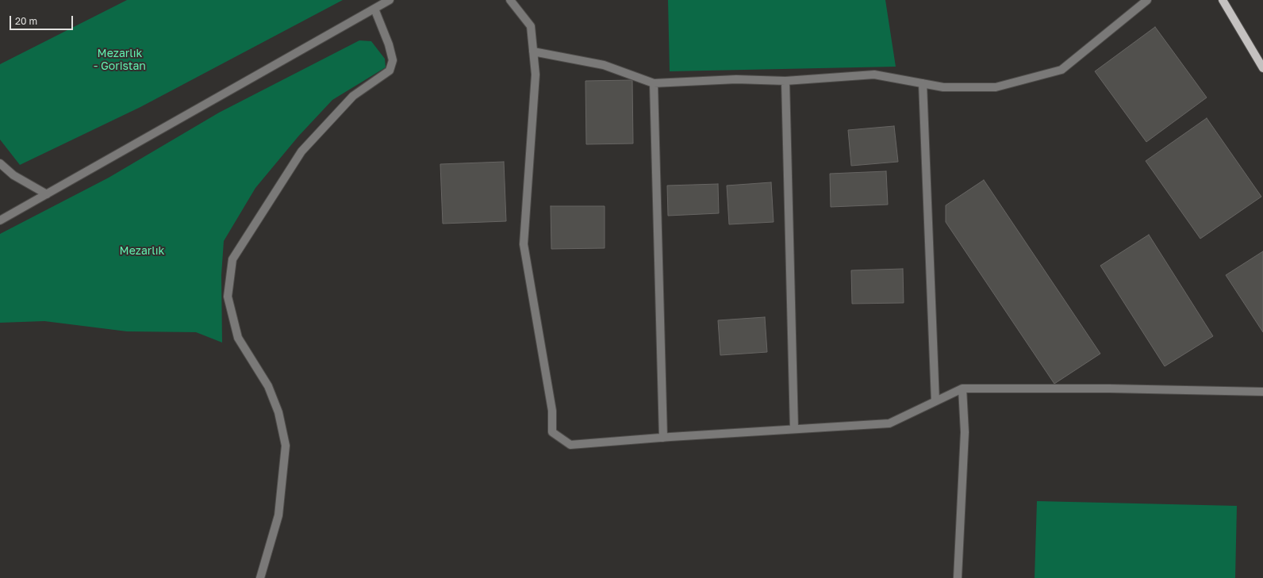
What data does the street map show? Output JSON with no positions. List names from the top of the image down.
{
  "parks": ["Mezarlık - Goristan", "Mezarlık"],
  "scale_bar": "20 m"
}
